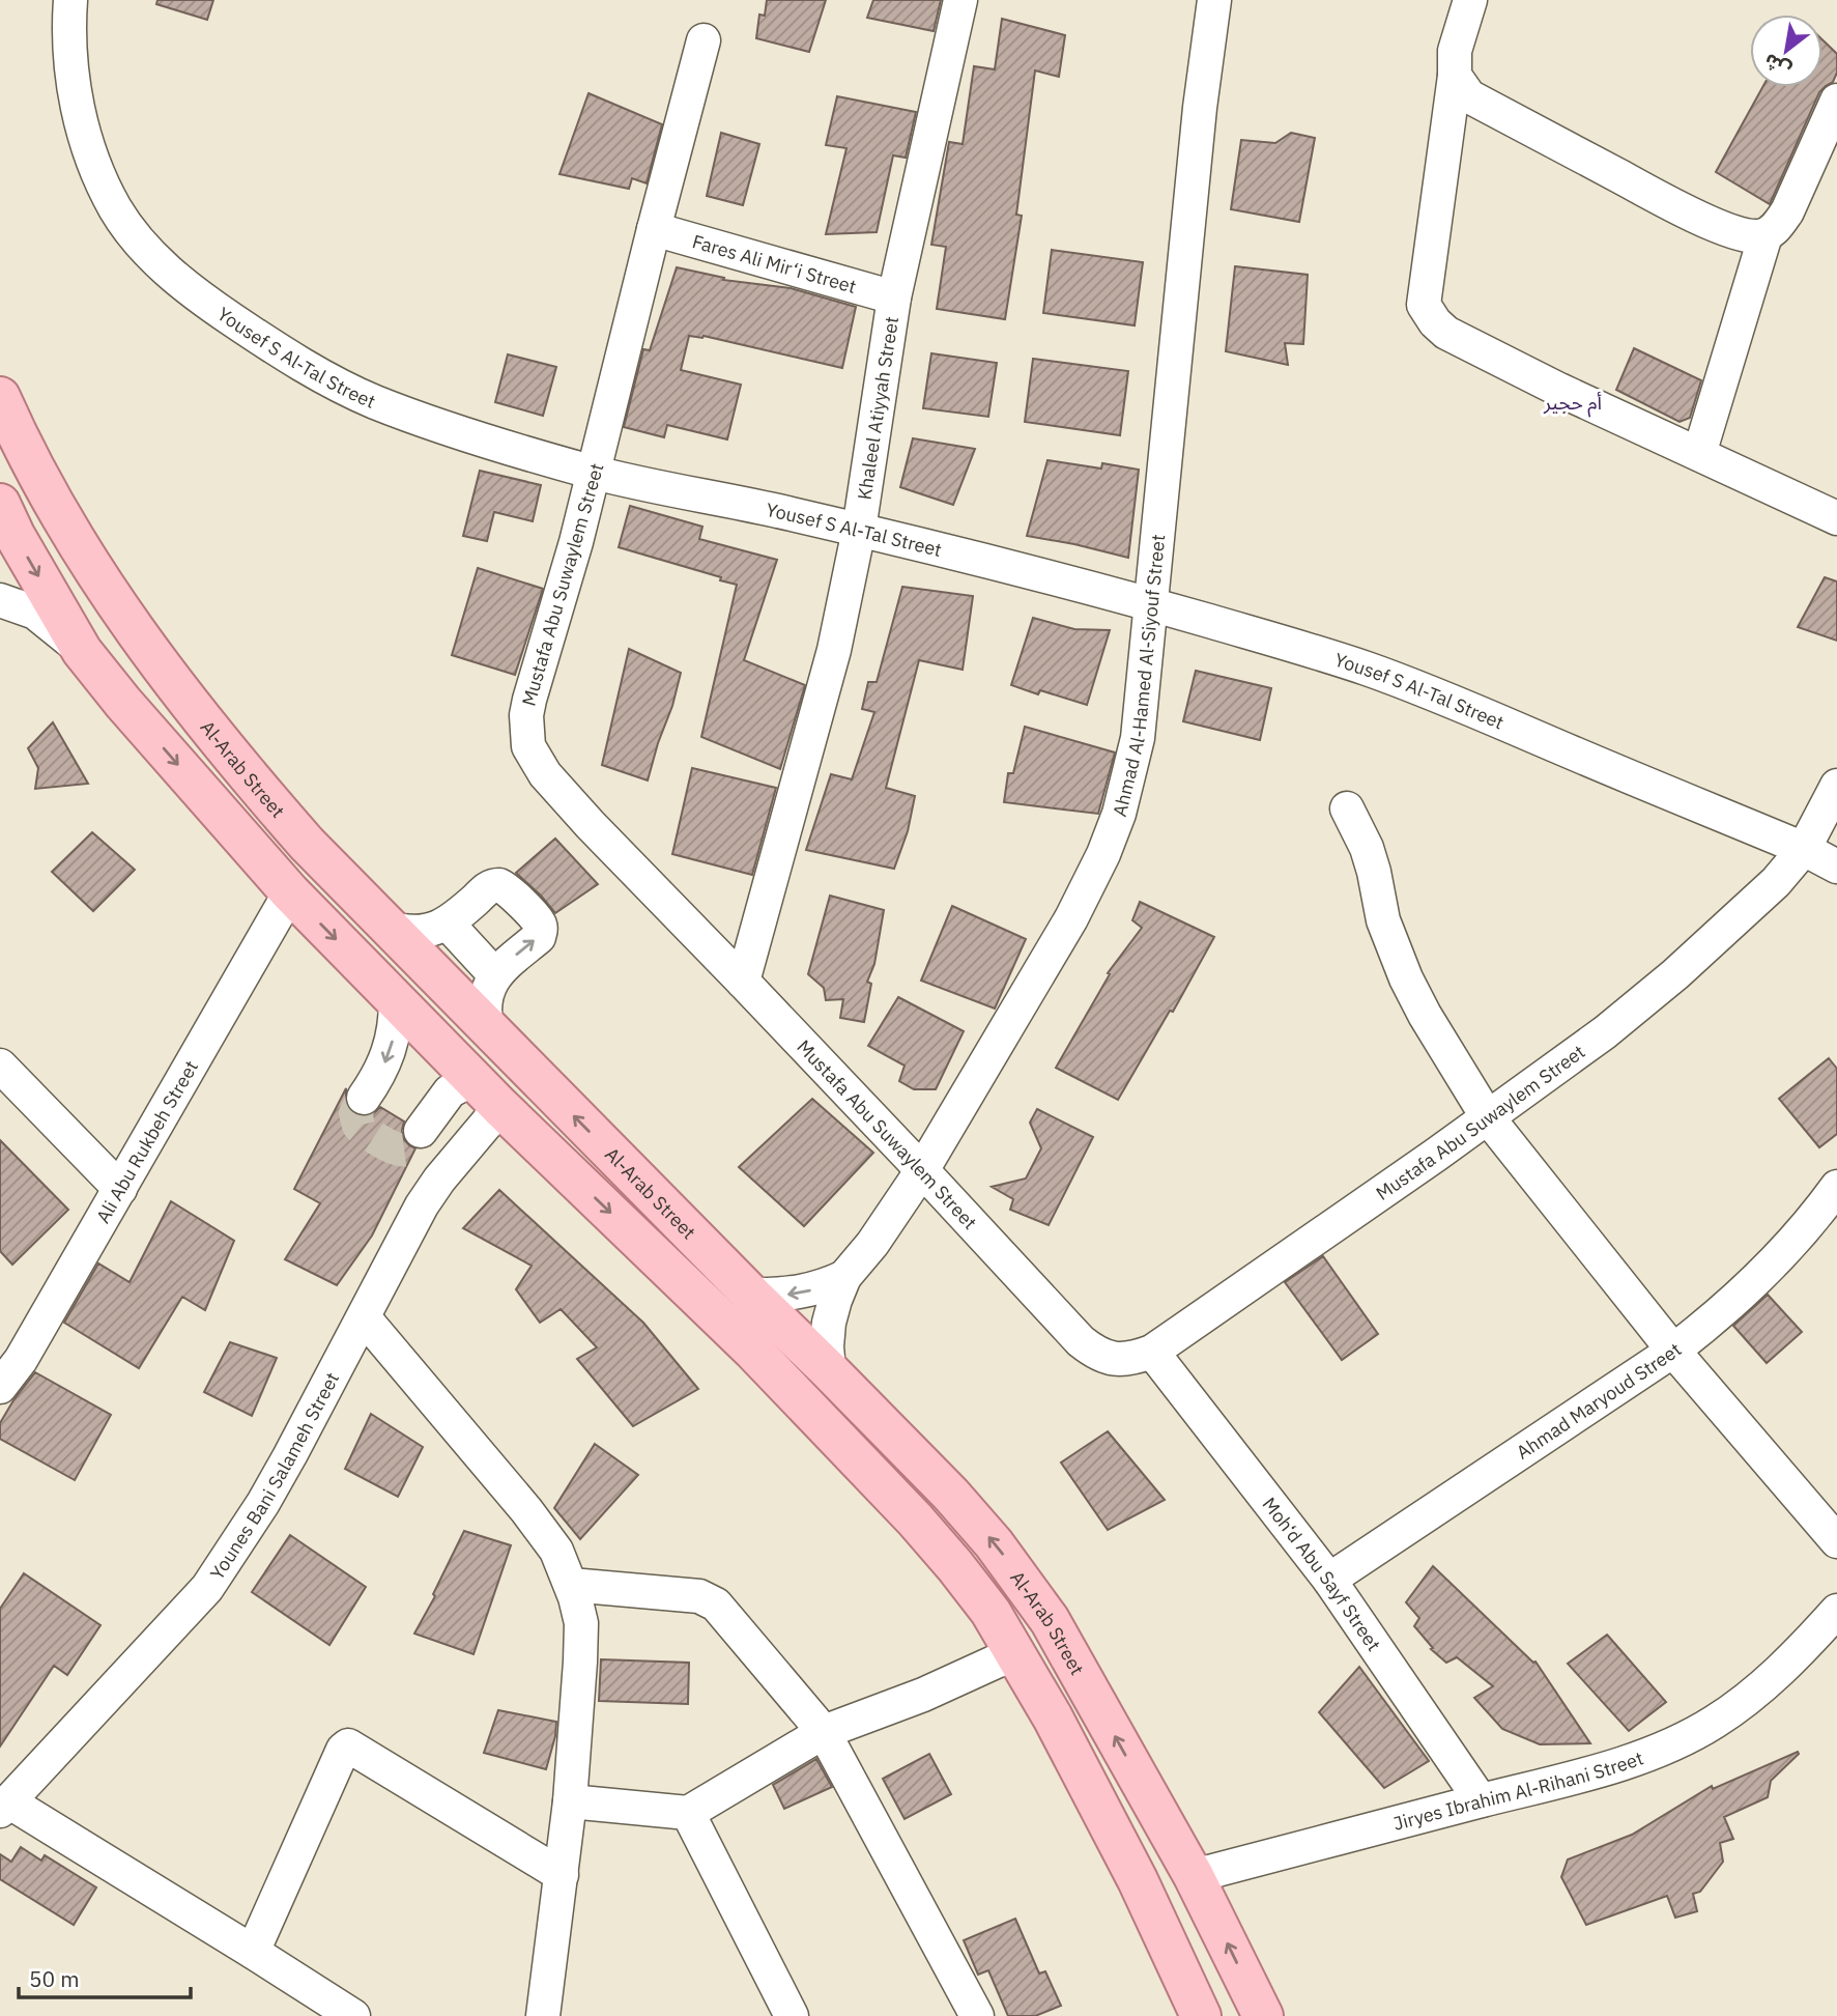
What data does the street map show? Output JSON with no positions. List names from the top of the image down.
{
  "streets": {
    "main road": ["Al-Arab Street"],
    "street": [
      "Fares Ali Mir‘i Street",
      "Yousef S Al-Tal Street",
      "Khaleel Atiyyah Street",
      "Mustafa Abu Suwaylem Street",
      "Ahmad Al-Hamed Al-Siyouf Street",
      "Ali Abu Rukbeh Street",
      "Ahmad Maryoud Street",
      "Younes Bani Salameh Street",
      "Moh‘d Abu Sayf Street",
      "Jiryes Ibrahim Al-Rihani Street"
    ]
  },
  "crossings": [
    ["Fares Ali Mir‘i Street", "Khaleel Atiyyah Street"],
    ["Fares Ali Mir‘i Street", "Mustafa Abu Suwaylem Street"],
    ["Yousef S Al-Tal Street", "Khaleel Atiyyah Street"],
    ["Yousef S Al-Tal Street", "Mustafa Abu Suwaylem Street"],
    ["Yousef S Al-Tal Street", "Ahmad Al-Hamed Al-Siyouf Street"],
    ["Khaleel Atiyyah Street", "Mustafa Abu Suwaylem Street"],
    ["Mustafa Abu Suwaylem Street", "Ahmad Al-Hamed Al-Siyouf Street"],
    ["Mustafa Abu Suwaylem Street", "Moh‘d Abu Sayf Street"],
    ["Ahmad Al-Hamed Al-Siyouf Street", "Al-Arab Street"],
    ["Al-Arab Street", "Jiryes Ibrahim Al-Rihani Street"],
    ["Ahmad Maryoud Street", "Moh‘d Abu Sayf Street"],
    ["Moh‘d Abu Sayf Street", "Jiryes Ibrahim Al-Rihani Street"]
  ],
  "districts": ["أم حجير"],
  "scale_bar": "50 m",
  "north": "bottom left"
}
